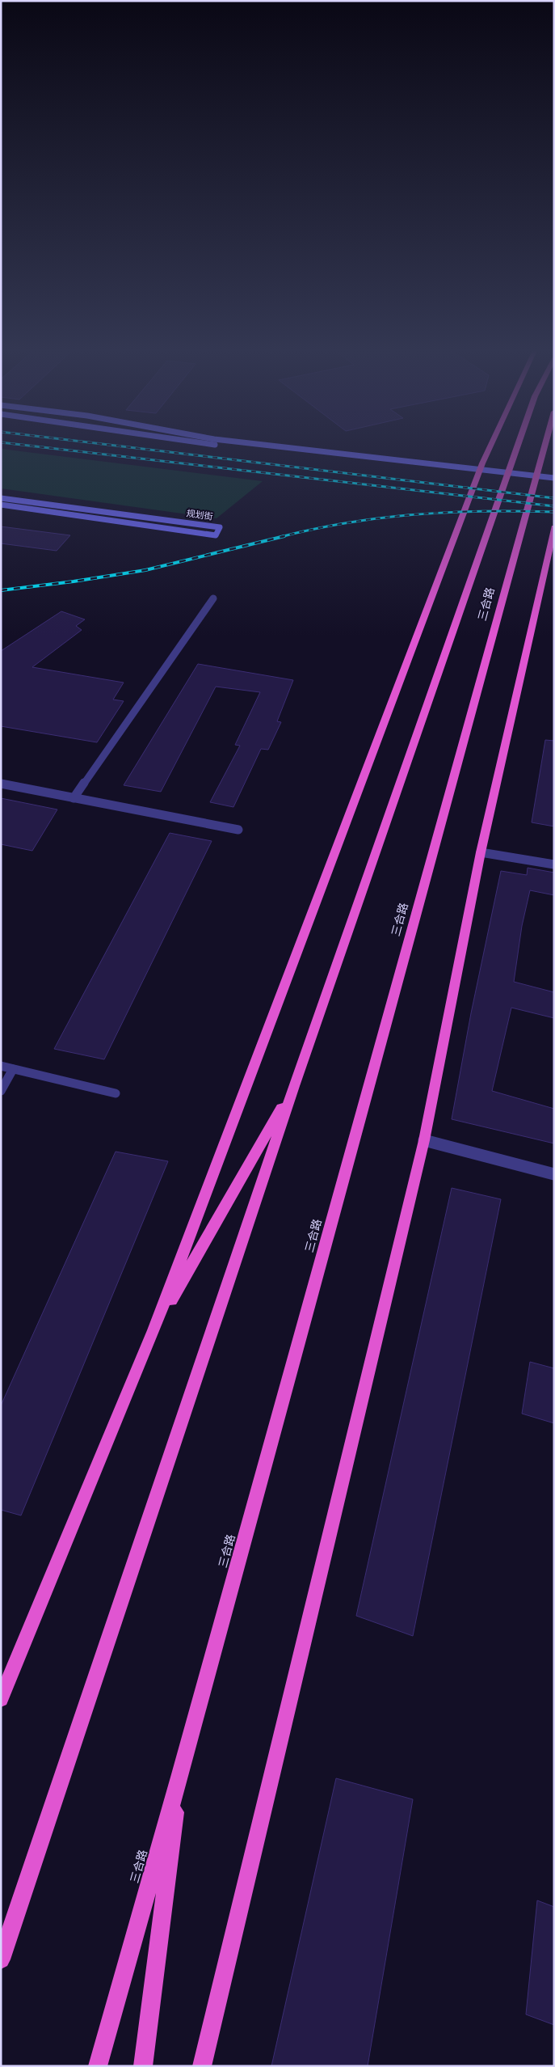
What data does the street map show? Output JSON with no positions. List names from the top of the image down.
{
  "streets": {
    "highway": ["三合路"],
    "main road": ["规划街"]
  }
}
